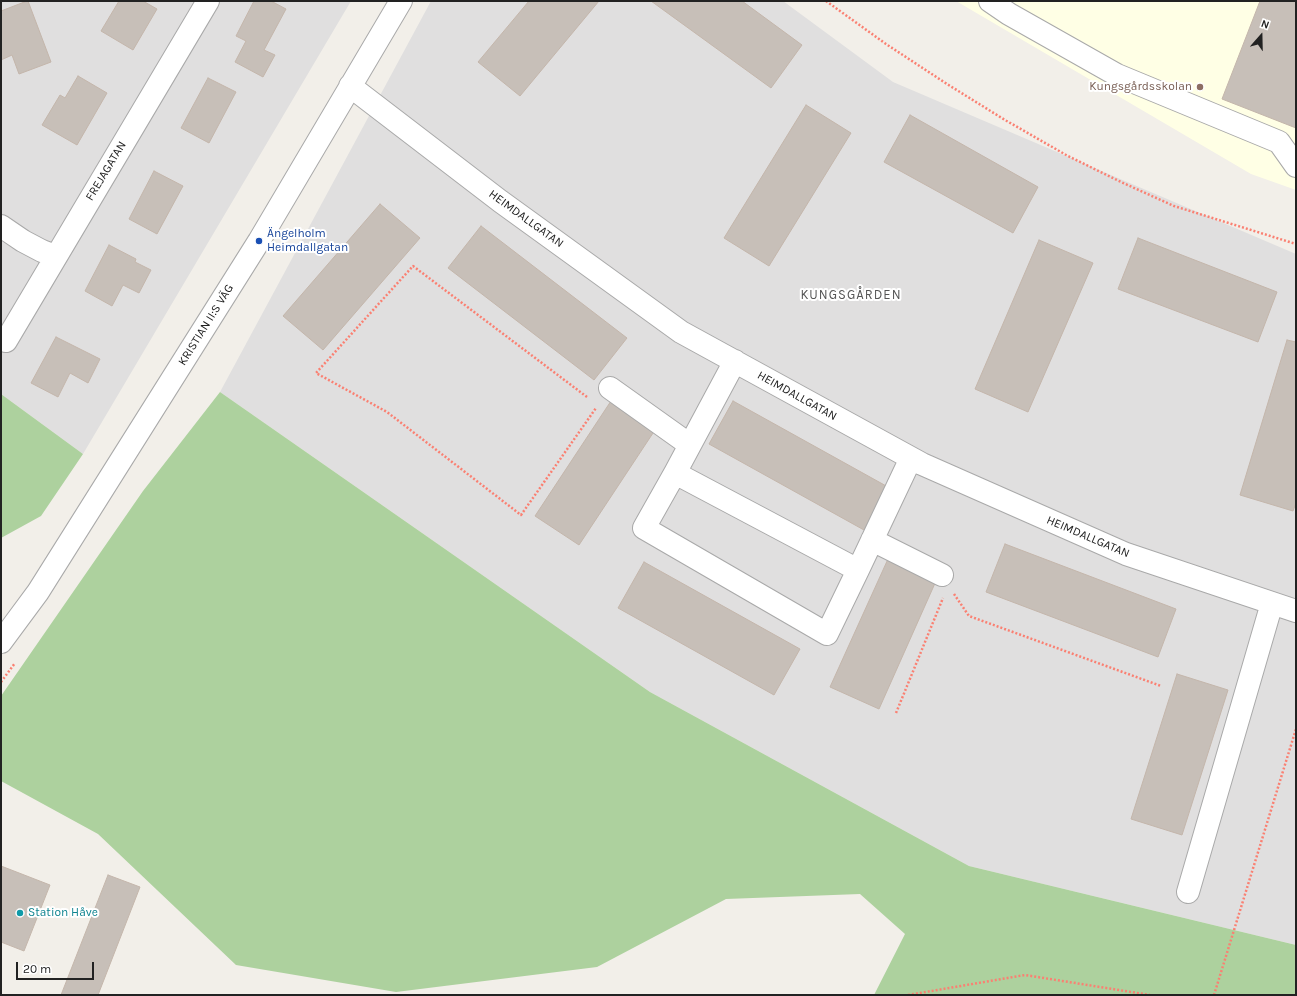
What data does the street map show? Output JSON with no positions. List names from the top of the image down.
{
  "streets": {
    "street": ["FREJAGATAN", "HEIMDALLGATAN", "KRISTIAN II:S VÄG"]
  },
  "crossings": [
    ["HEIMDALLGATAN", "KRISTIAN II:S VÄG"]
  ],
  "districts": ["KUNGSGÅRDEN"],
  "places": ["Kungsgårdsskolan", "Ängelholm Heimdallgatan", "Station Håve"],
  "scale_bar": "20 m",
  "north": "top"
}
